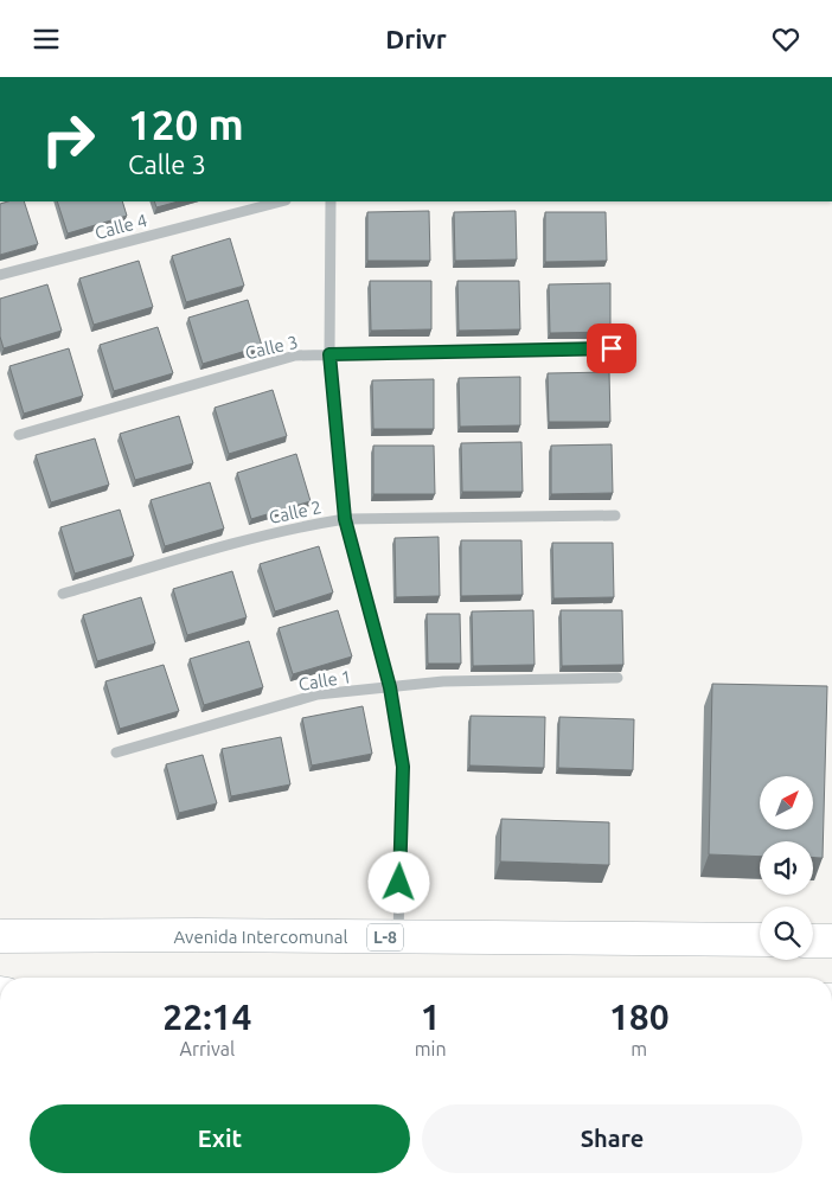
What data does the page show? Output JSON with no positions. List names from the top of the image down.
{
  "streets": {
    "main road": ["Avenida Intercomunal", "L-8"],
    "street": [
      "Calle 4",
      "Calle 3",
      "Calle 2",
      "Calle 1"
    ]
  },
  "north": "top right",
  "page": {
    "header": "Drivr",
    "turn": ["120 m", "Calle 3"],
    "eta": [
      "22:14",
      "Arrival",
      "1",
      "min",
      "180",
      "m"
    ],
    "buttons": ["Exit", "Share"]
  }
}
